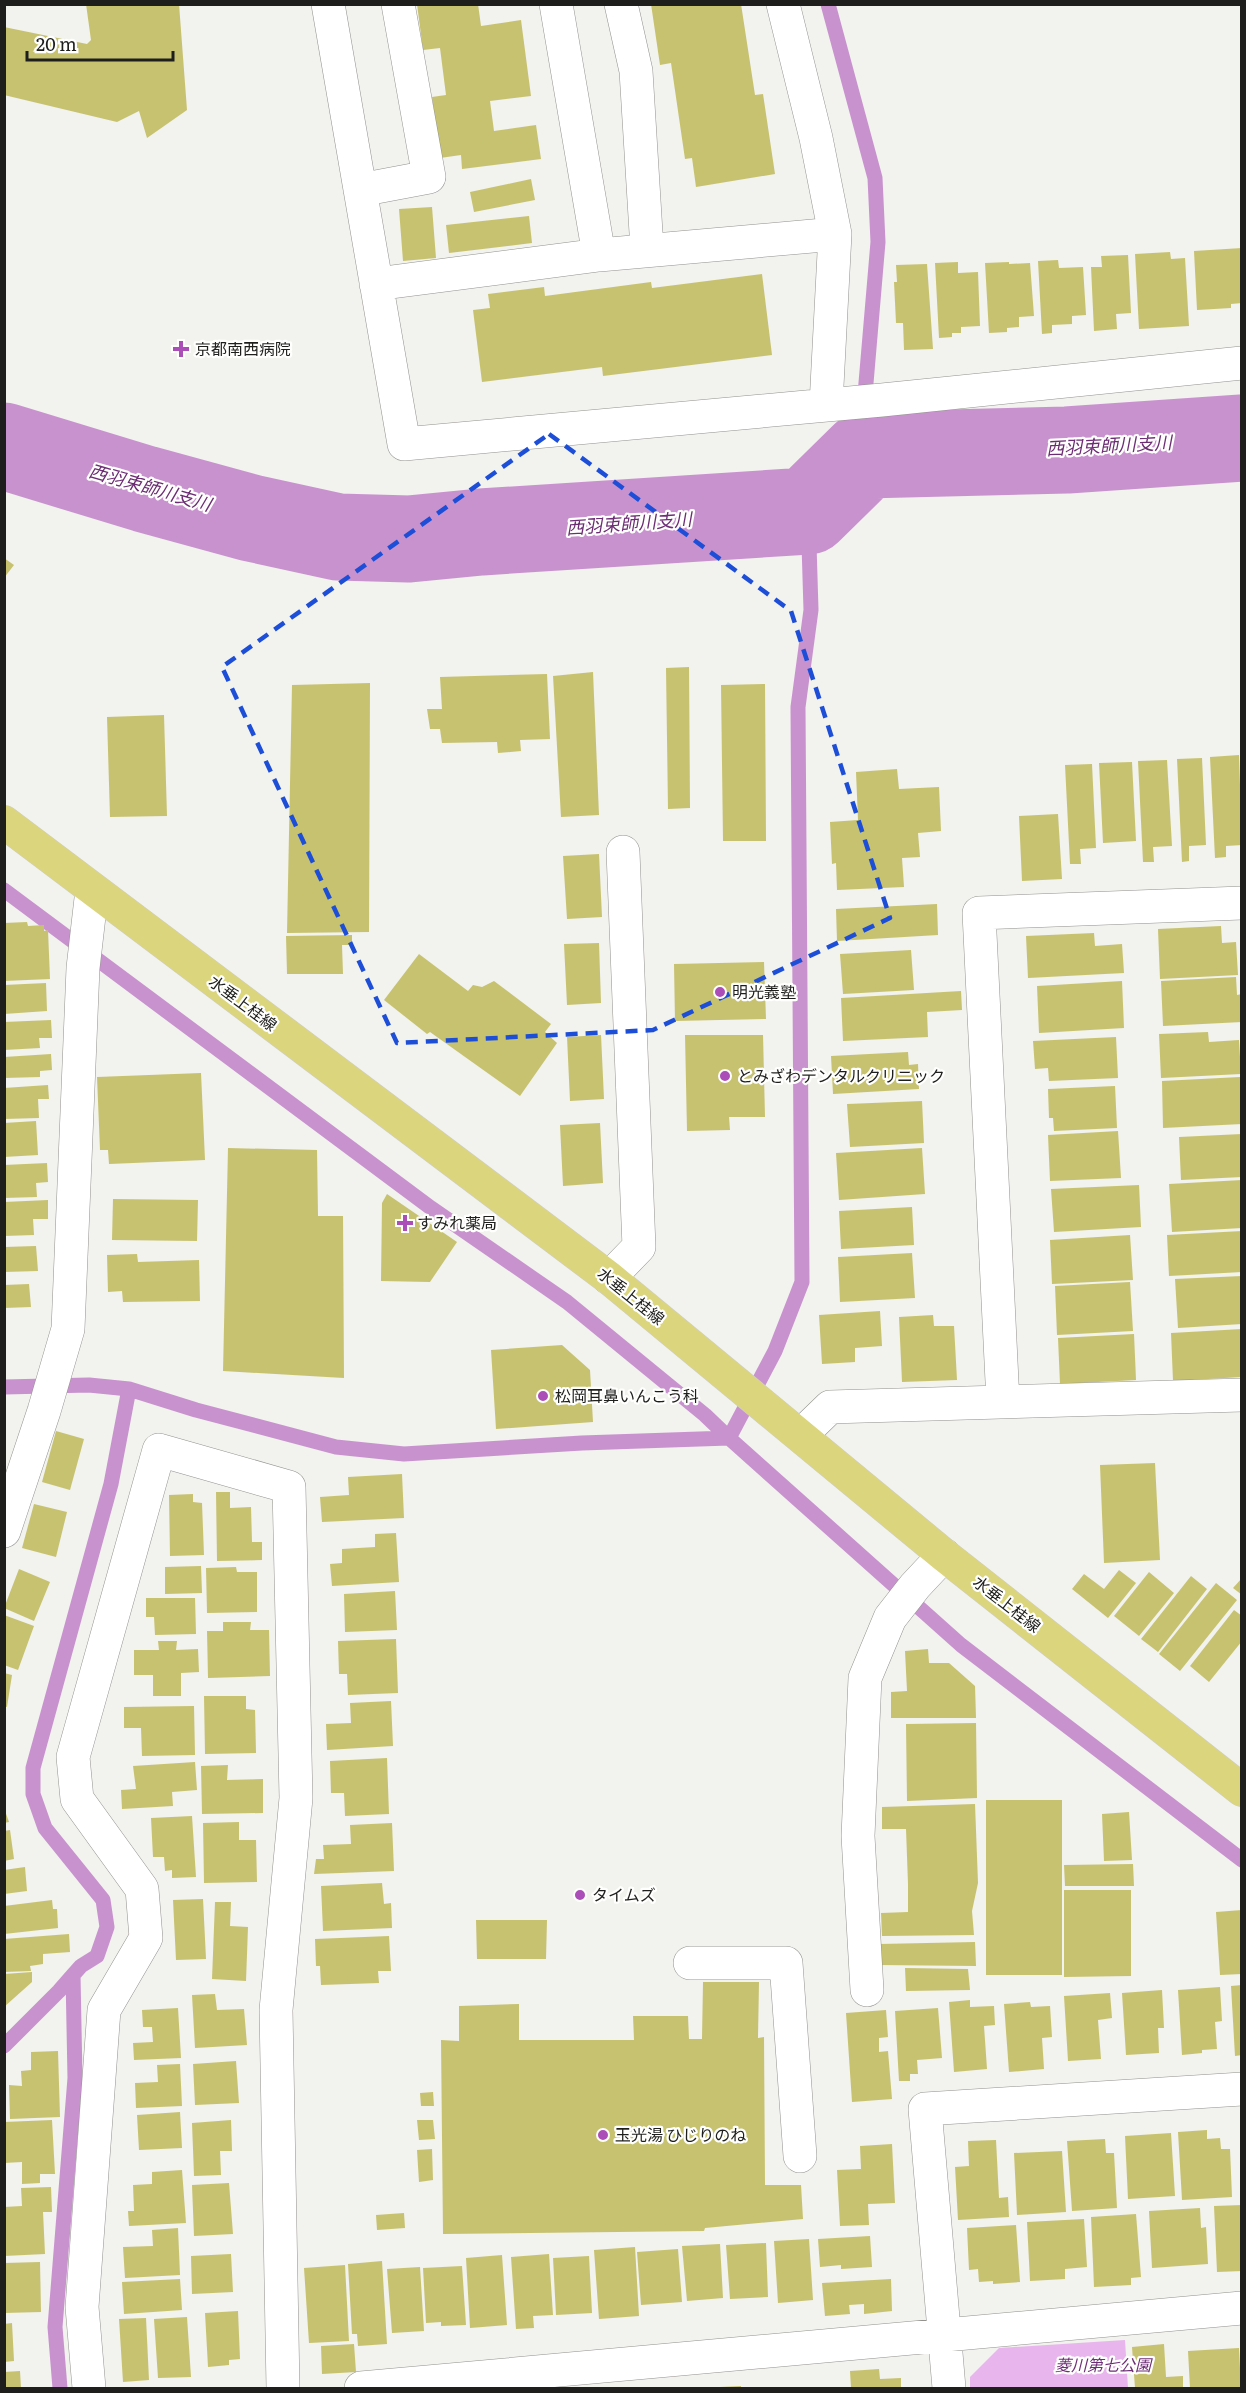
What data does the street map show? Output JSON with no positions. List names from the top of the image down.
{
  "streets": {
    "main road": ["水垂上桂線"]
  },
  "water": ["西羽束師川支川"],
  "parks": ["菱川第七公園"],
  "places": {
    "health": ["京都南西病院", "すみれ薬局"],
    "other": [
      "明光義塾",
      "とみざわデンタルクリニック",
      "松岡耳鼻いんこう科",
      "タイムズ",
      "玉光湯 ひじりのね"
    ]
  },
  "scale_bar": "20 m"
}
